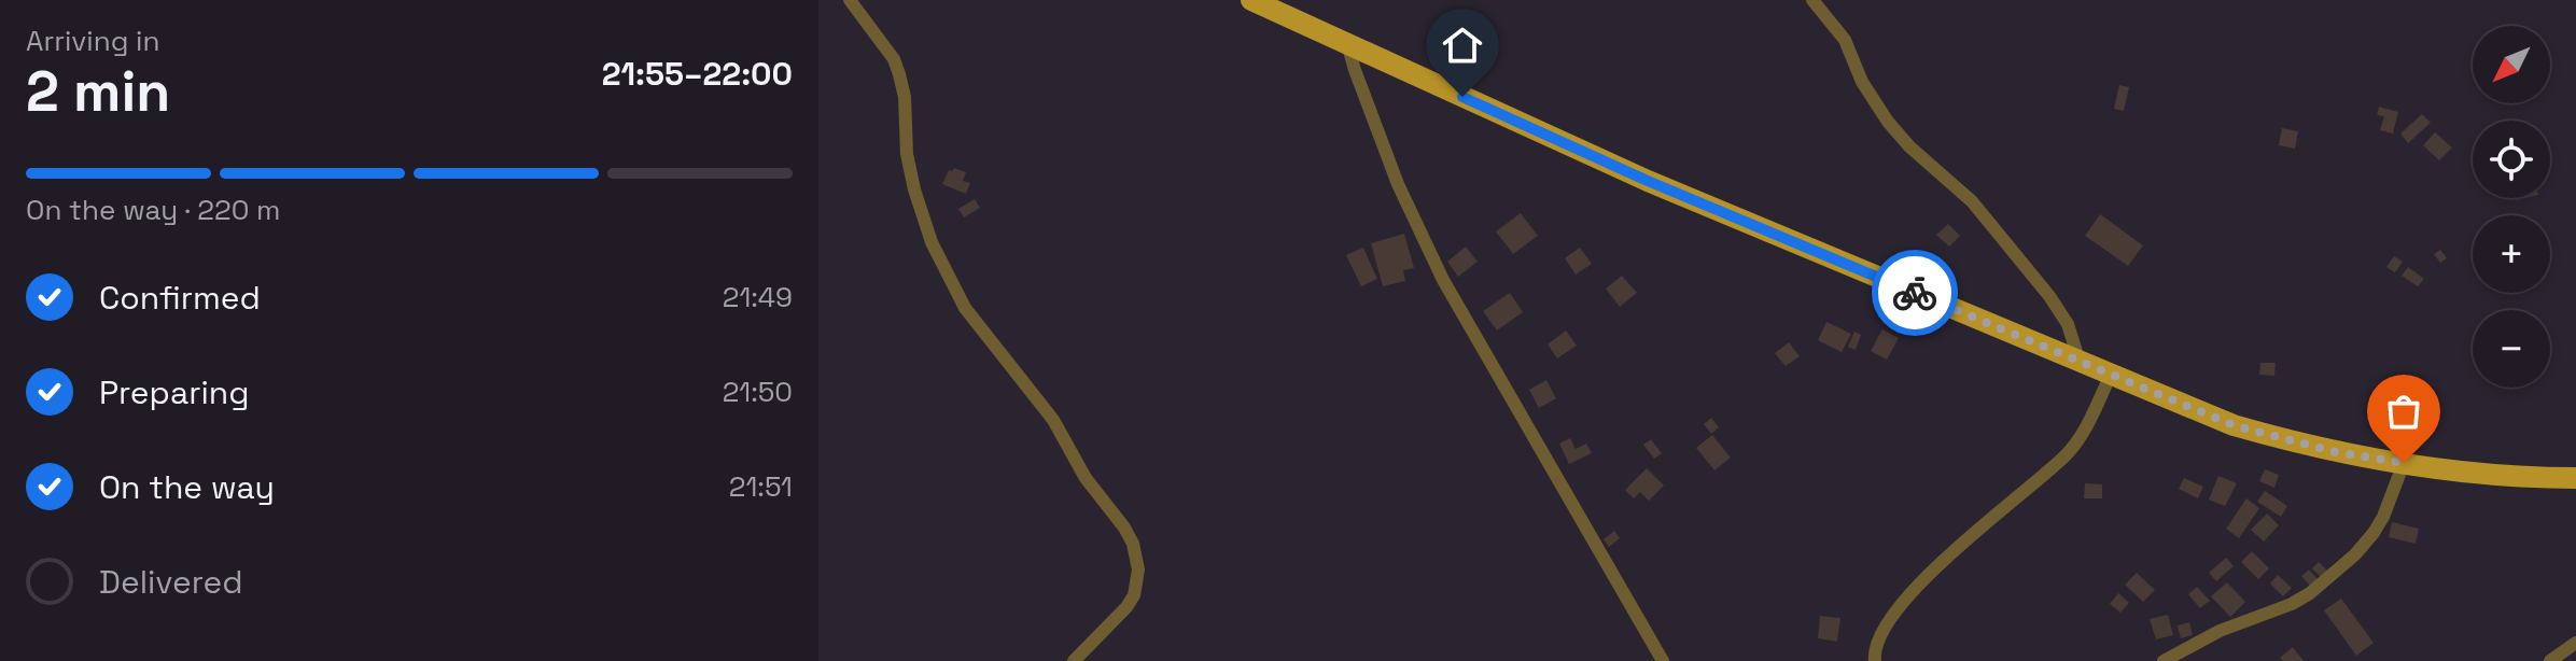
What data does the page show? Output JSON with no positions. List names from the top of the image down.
{
  "north": "bottom left",
  "page": {
    "heading": ["2 min", "Arriving in", "21:55–22:00"],
    "map_buttons": ["+", "−"],
    "bar": "On the way · 220 m",
    "list": [
      ["Confirmed", "21:49"],
      ["Preparing", "21:50"],
      ["On the way", "21:51"],
      "Delivered"
    ]
  }
}
